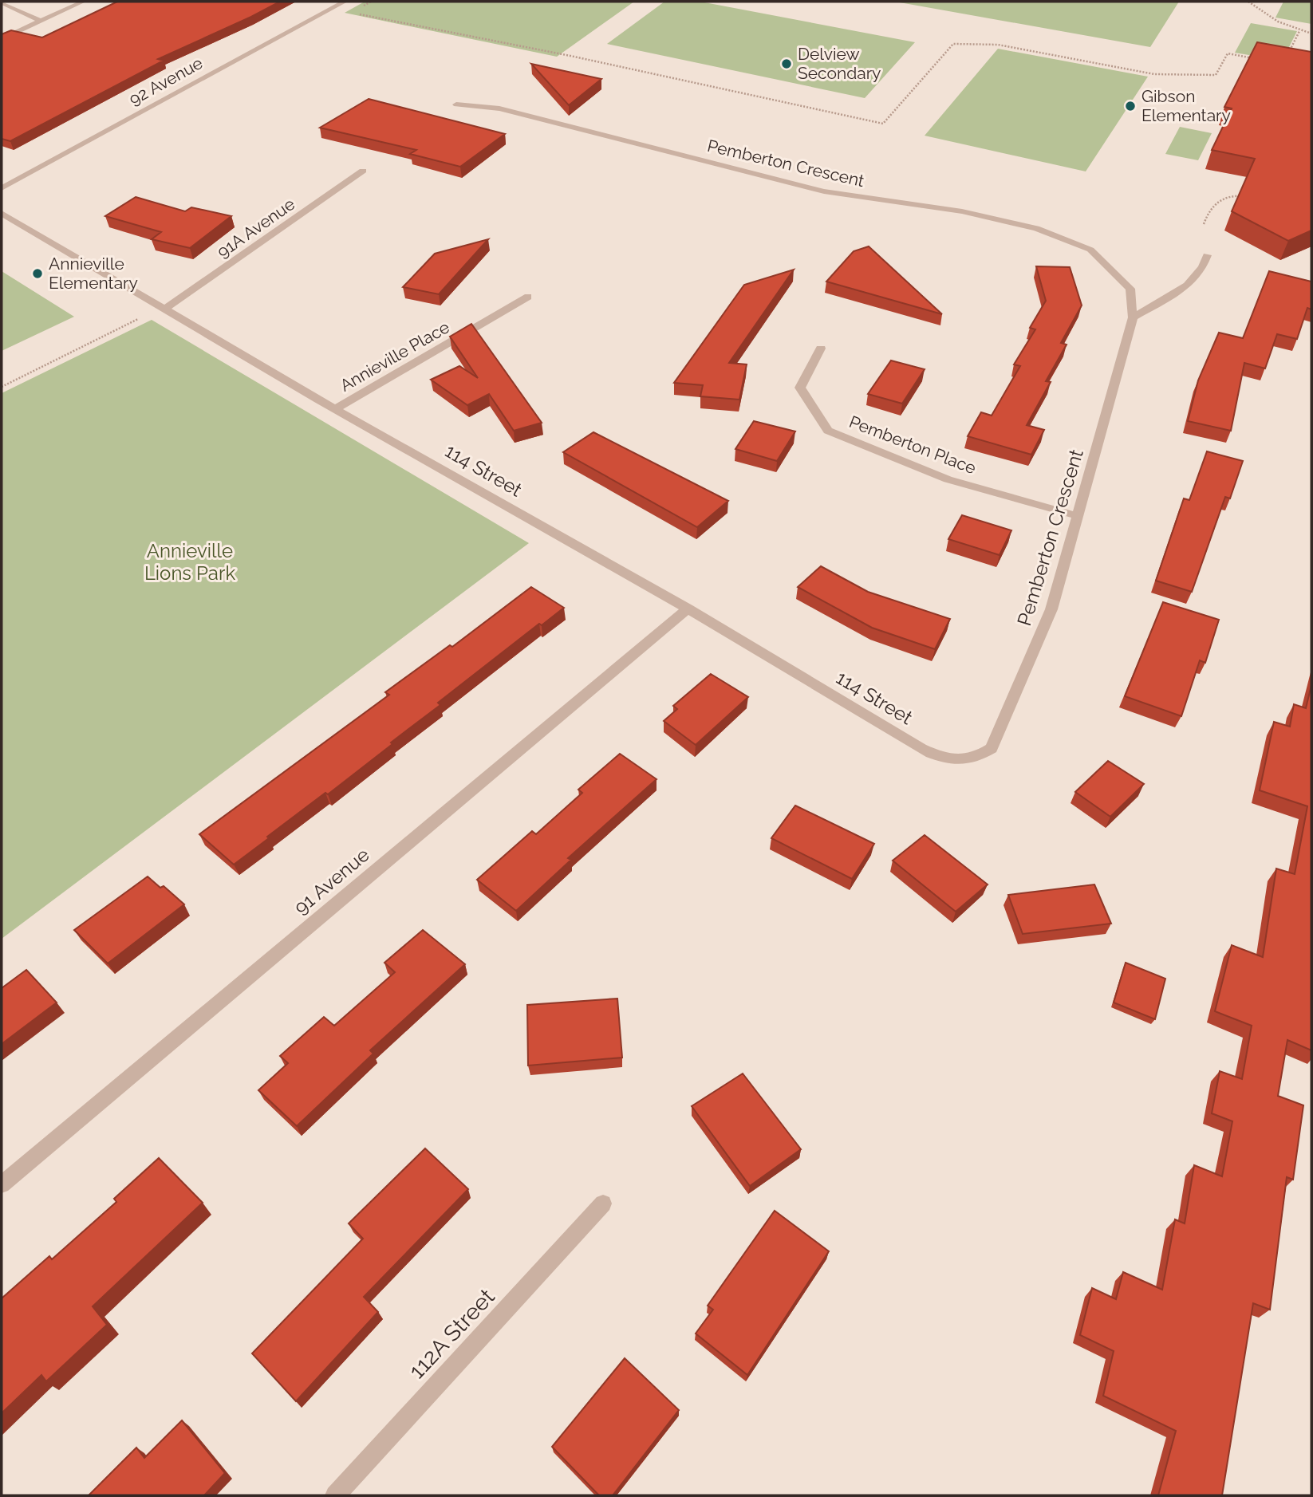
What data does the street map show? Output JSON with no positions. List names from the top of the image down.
{
  "streets": {
    "street": [
      "92 Avenue",
      "Pemberton Crescent",
      "91A Avenue",
      "Annieville Place",
      "Pemberton Place",
      "114 Street",
      "91 Avenue",
      "112A Street"
    ]
  },
  "crossings": [
    ["Pemberton Crescent", "Pemberton Place"],
    ["Pemberton Crescent", "114 Street"],
    ["91A Avenue", "114 Street"],
    ["Annieville Place", "114 Street"],
    ["114 Street", "91 Avenue"]
  ],
  "parks": ["Annieville Lions Park"],
  "places": ["Delview Secondary", "Gibson Elementary", "Annieville Elementary"]
}
